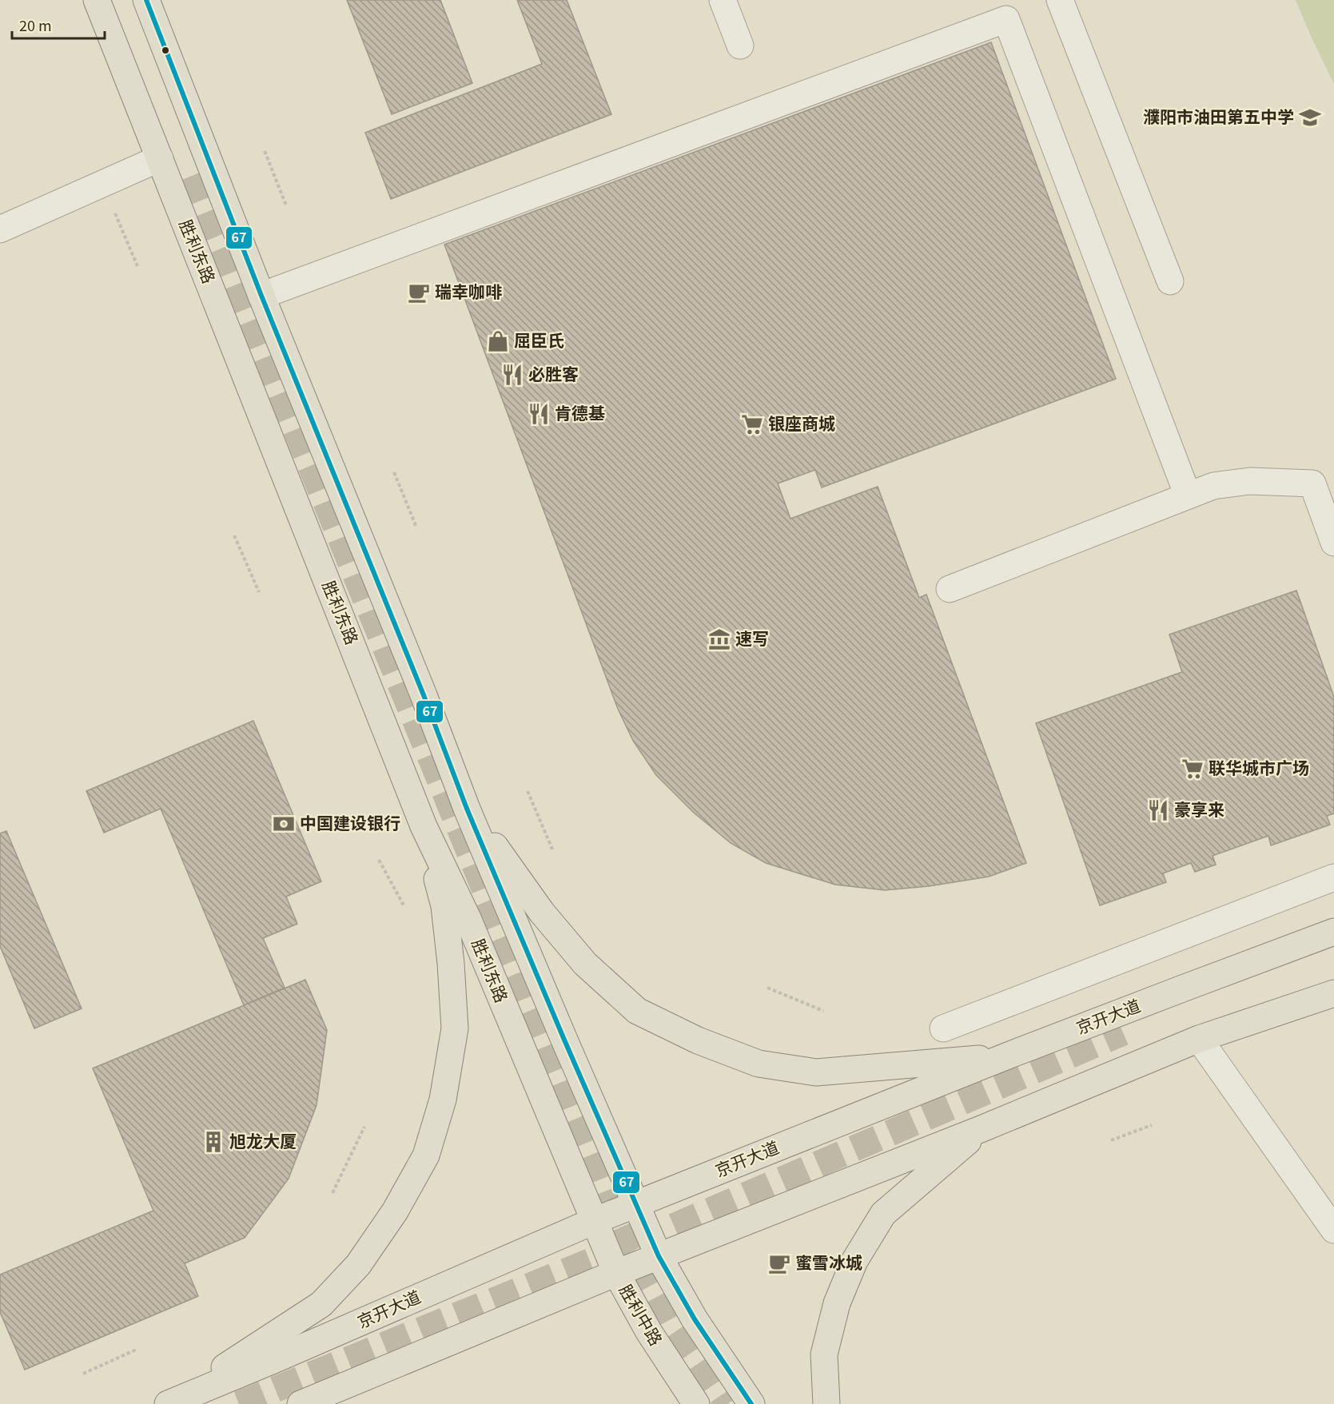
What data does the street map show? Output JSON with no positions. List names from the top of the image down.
{
  "streets": {
    "main road": ["胜利东路", "京开大道", "胜利中路"]
  },
  "crossings": [
    ["胜利东路", "京开大道"],
    ["胜利东路", "胜利中路"],
    ["京开大道", "胜利中路"]
  ],
  "places": {
    "school or university": ["濮阳市油田第五中学"],
    "cafe": ["瑞幸咖啡", "蜜雪冰城"],
    "shop": ["屈臣氏"],
    "restaurant": ["必胜客", "肯德基", "豪享来"],
    "supermarket": ["银座商城", "联华城市广场"],
    "museum": ["速写"],
    "bank": ["中国建设银行"],
    "building": ["旭龙大厦"]
  },
  "lines": ["transit line 67"],
  "scale_bar": "20 m"
}
